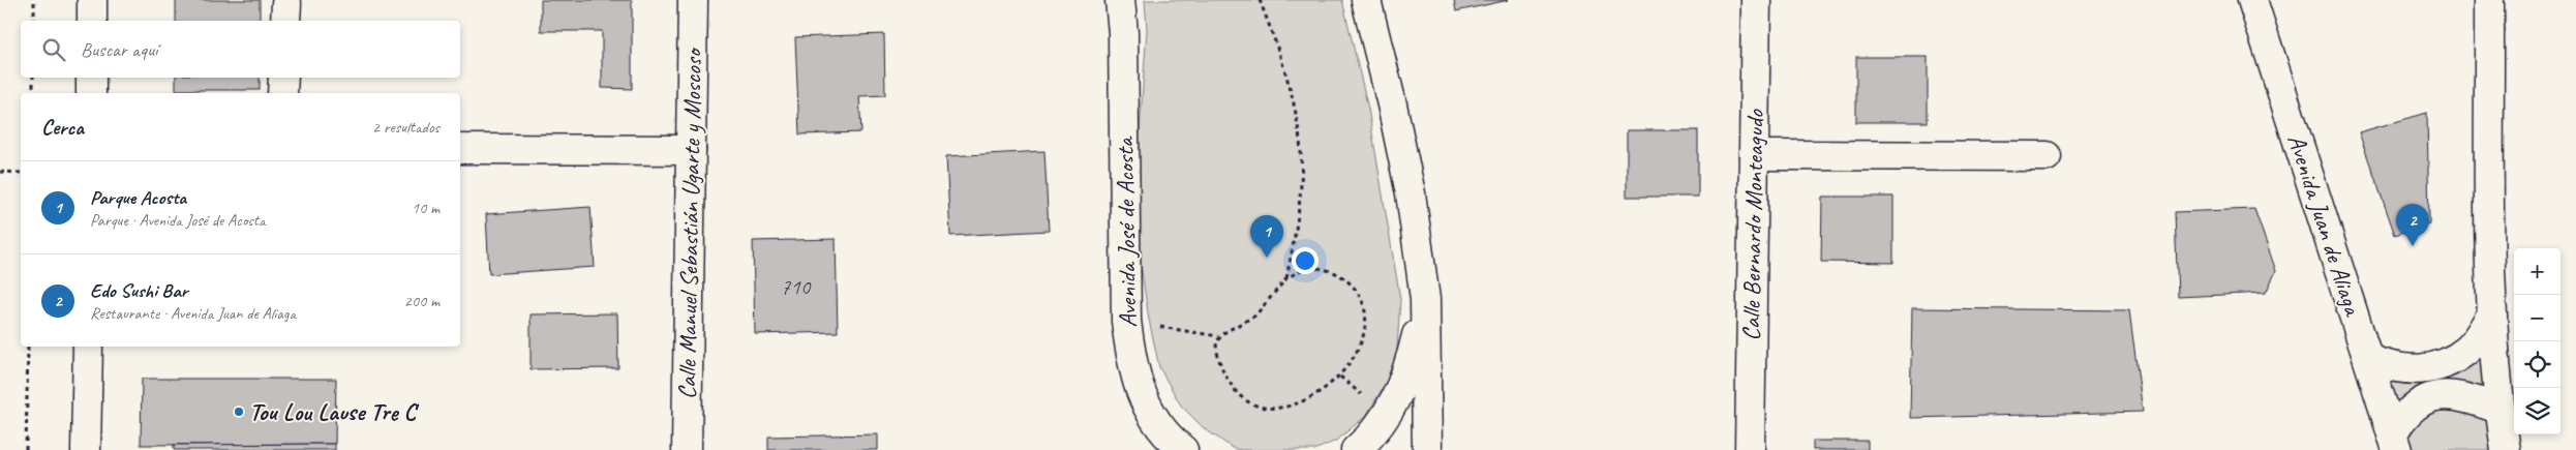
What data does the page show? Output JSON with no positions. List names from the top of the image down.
{
  "streets": {
    "street": [
      "Calle Manuel Sebastián Ugarte y Moscoso",
      "Avenida Juan de Aliaga",
      "Calle Bernardo Monteagudo",
      "Avenida José de Acosta"
    ]
  },
  "places": ["Tou Lou Lause Tre C"],
  "house_numbers": ["710"],
  "page": {
    "search": "Buscar aquí",
    "heading": ["Cerca", "2 resultados"],
    "list": [
      {
        "mark": "1",
        "name": "Parque Acosta",
        "note": "Parque · Avenida José de Acosta",
        "value": "10 m"
      },
      {
        "mark": "2",
        "name": "Edo Sushi Bar",
        "note": "Restaurante · Avenida Juan de Aliaga",
        "value": "200 m"
      }
    ],
    "pins": ["2", "1"],
    "map_buttons": ["+", "−"]
  }
}
